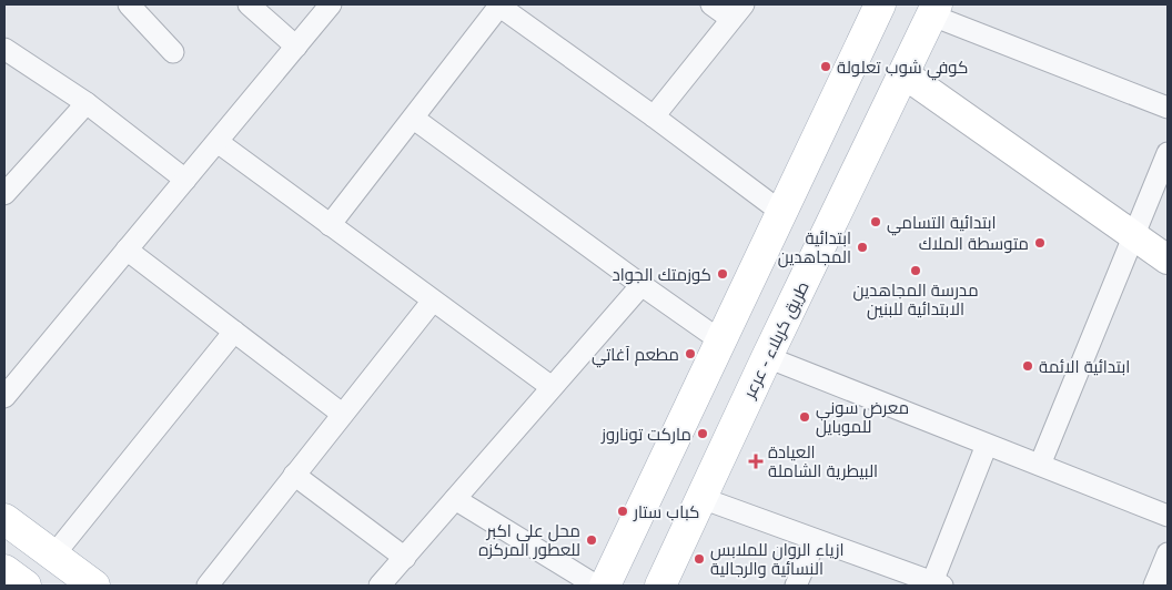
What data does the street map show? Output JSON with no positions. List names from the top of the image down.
{
  "streets": {
    "main road": ["طريق كربلاء - عرعر"]
  },
  "places": {
    "other": [
      "كوفي شوب تعلولة",
      "ابتدائية التسامي",
      "متوسطة الملاك",
      "ابتدائية المجاهدين",
      "مدرسة المجاهدين الابتدائية للبنين",
      "كوزمتك الجواد",
      "مطعم آغاتي",
      "ابتدائية الائمة",
      "معرض سوني للموبايل",
      "ماركت توناروز",
      "كباب ستار",
      "محل علي اكبر للعطور المركزه",
      "ازياء الروان للملابس النسائية والرجالية"
    ],
    "health": ["العيادة البيطرية الشاملة"]
  }
}
